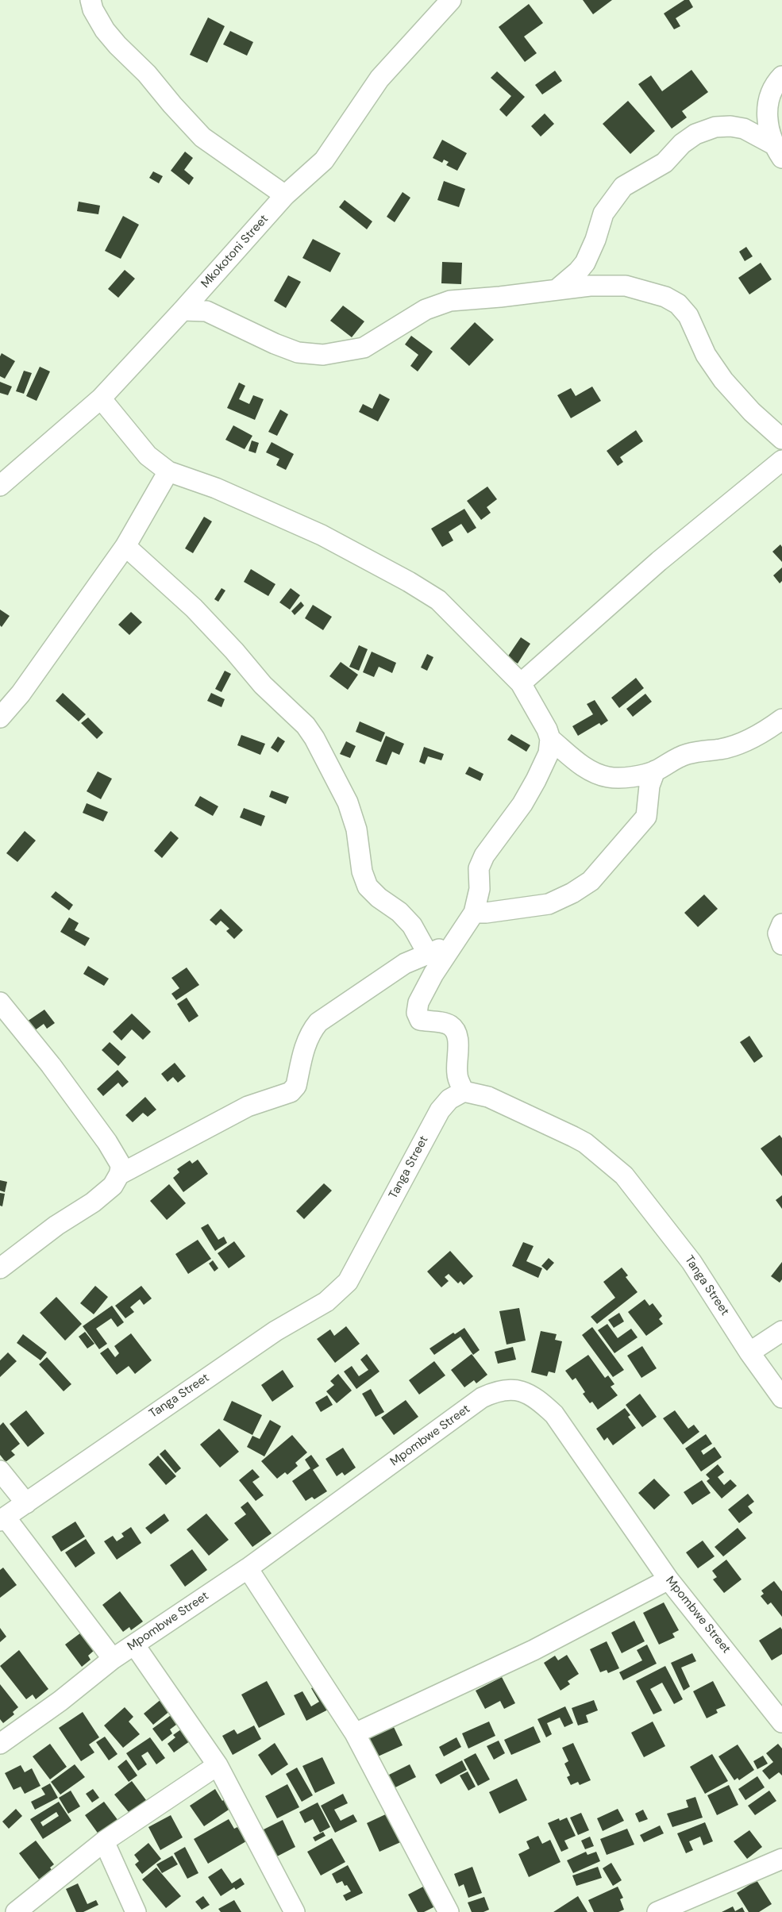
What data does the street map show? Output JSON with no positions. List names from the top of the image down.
{
  "streets": {
    "street": ["Mkokotoni Street", "Tanga Street", "Mpombwe Street"]
  }
}
